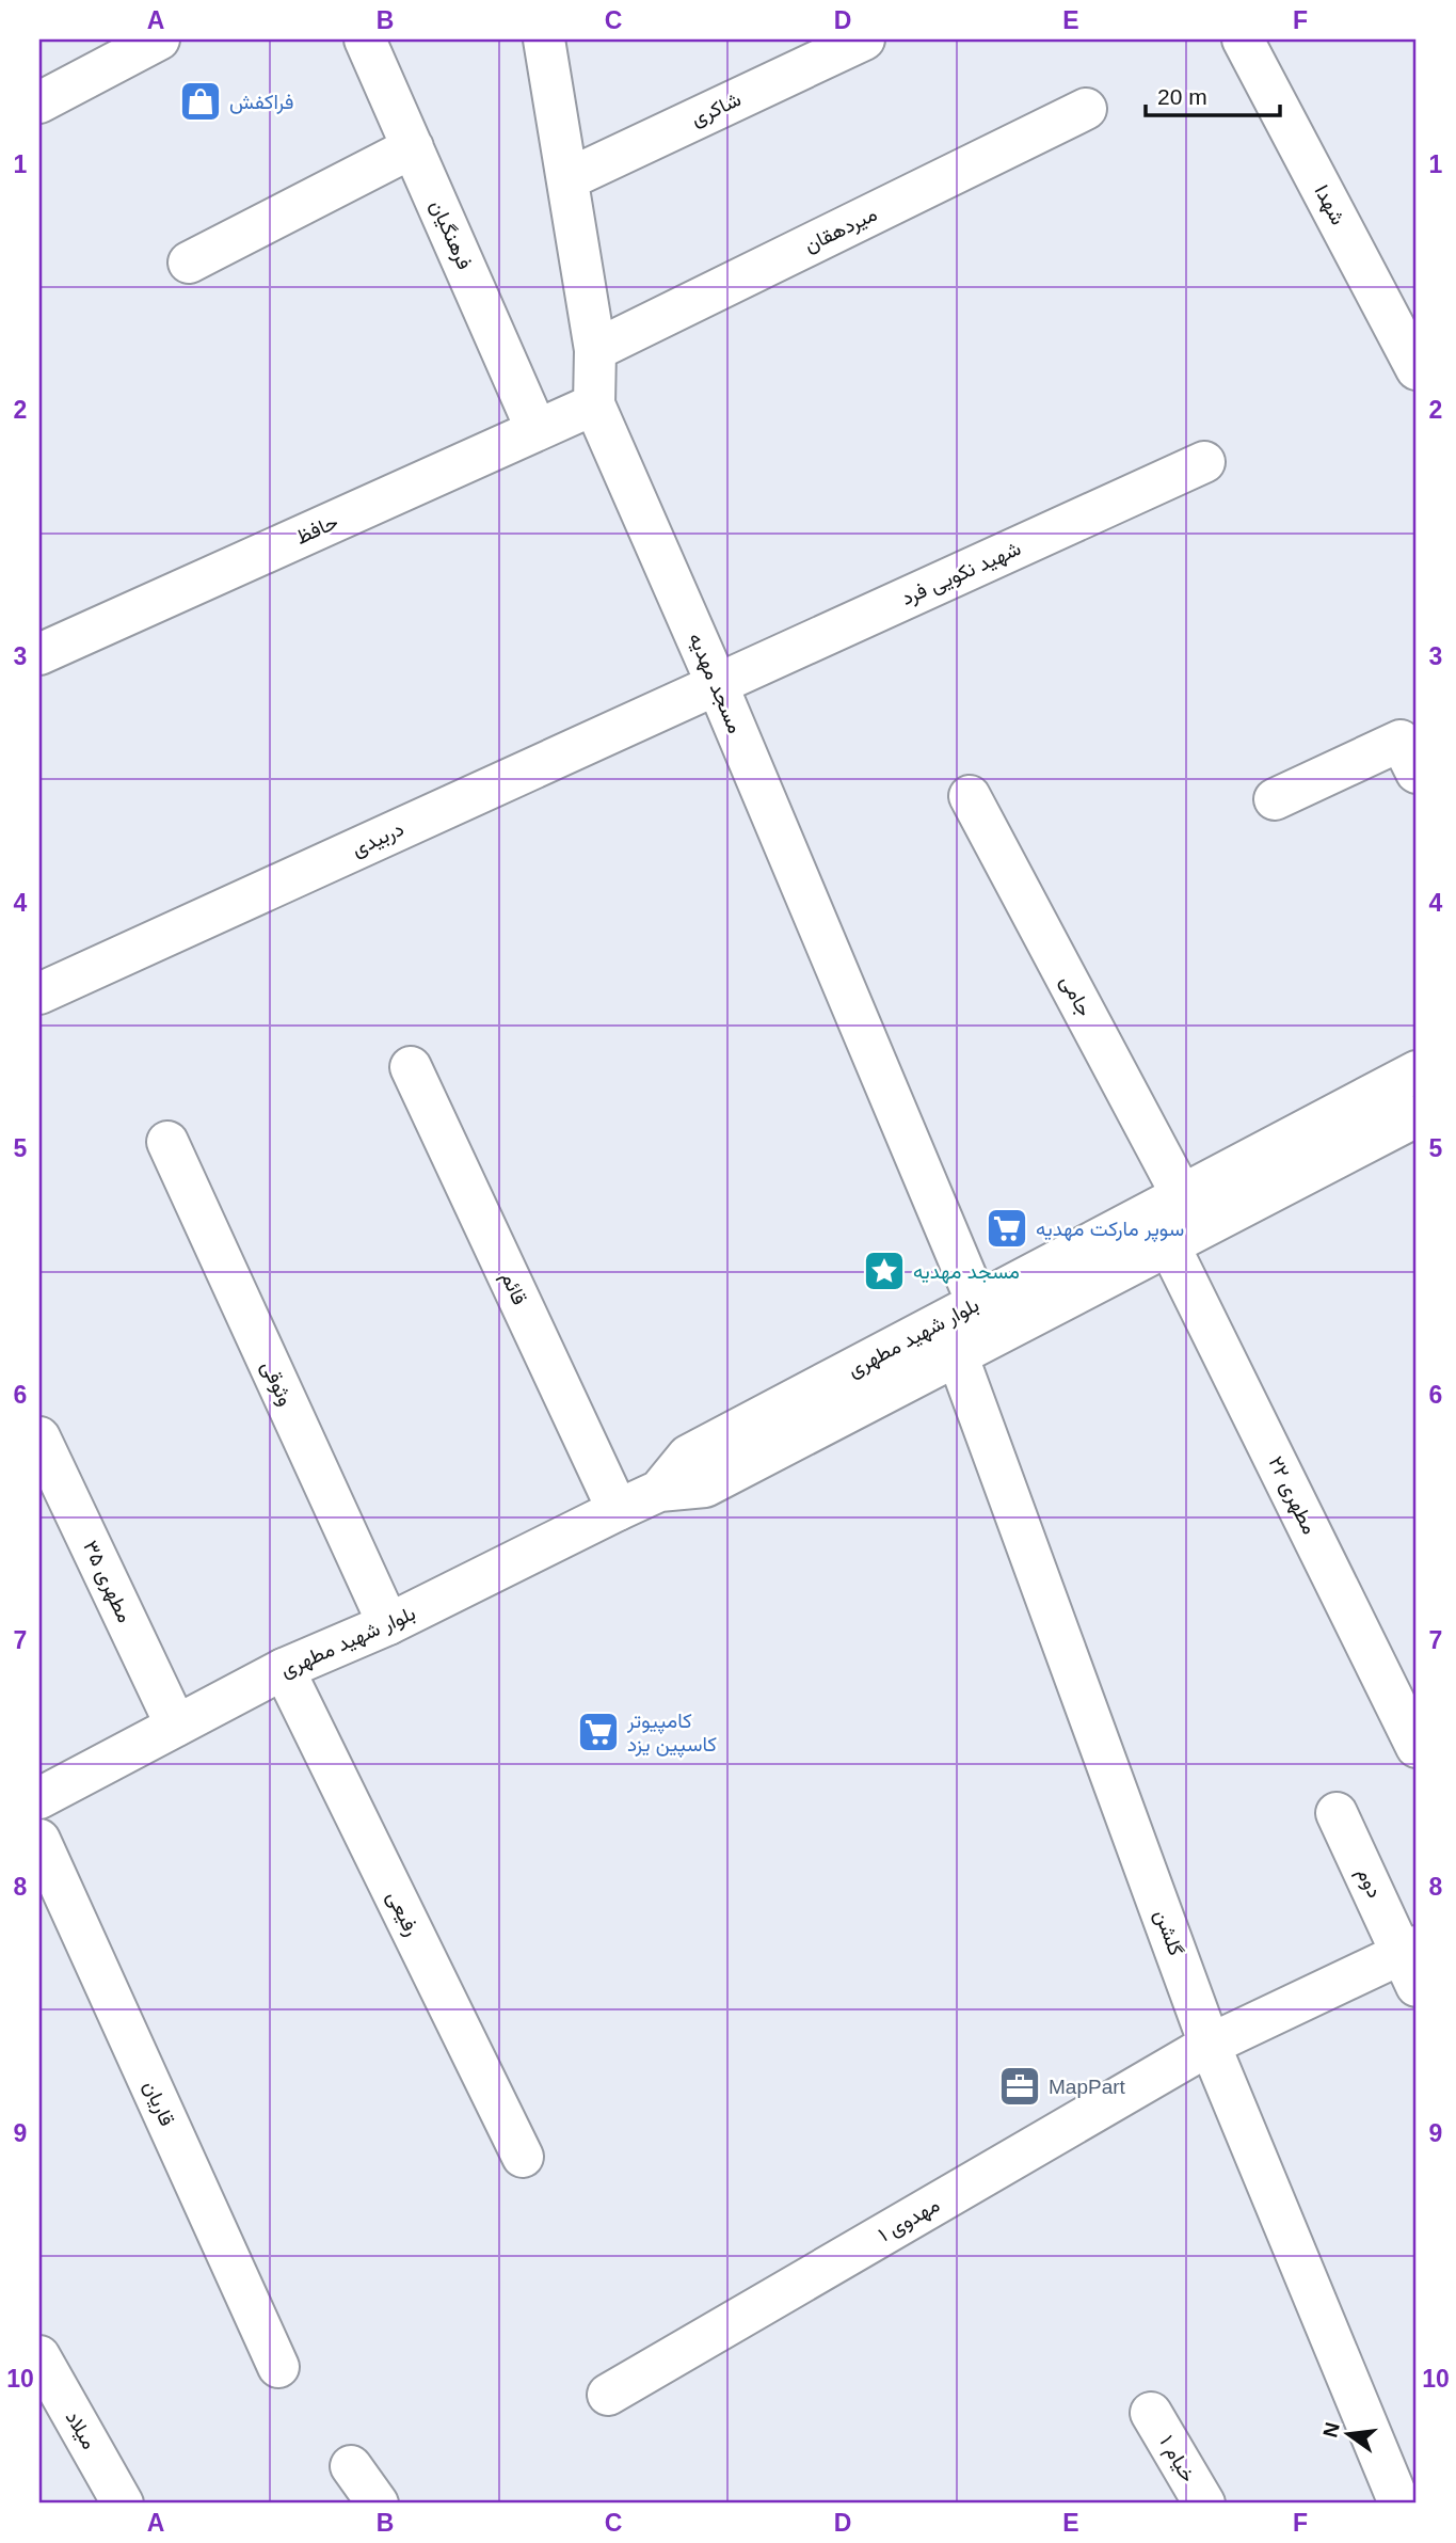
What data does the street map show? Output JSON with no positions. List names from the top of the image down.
{
  "streets": {
    "street": [
      "شاکری",
      "شهدا",
      "میردهقان",
      "فرهنگیان",
      "حافظ",
      "شهید نکویی فرد",
      "مسجد مهدیه",
      "دربیدی",
      "جامی",
      "قائم",
      "بلوار شهید مطهری",
      "وثوقی",
      "مطهری ۲۲",
      "مطهری ۳۵",
      "دوم",
      "رفیعی",
      "گلشن",
      "قاریان",
      "مهدوی ۱",
      "میلاد",
      "خیام ۱"
    ]
  },
  "crossings": [
    ["شاکری", "مسجد مهدیه"],
    ["میردهقان", "مسجد مهدیه"],
    ["فرهنگیان", "حافظ"],
    ["حافظ", "مسجد مهدیه"],
    ["شهید نکویی فرد", "مسجد مهدیه"],
    ["شهید نکویی فرد", "دربیدی"],
    ["مسجد مهدیه", "دربیدی"],
    ["مسجد مهدیه", "بلوار شهید مطهری"],
    ["جامی", "بلوار شهید مطهری"],
    ["قائم", "بلوار شهید مطهری"],
    ["بلوار شهید مطهری", "وثوقی"],
    ["بلوار شهید مطهری", "مطهری ۲۲"],
    ["بلوار شهید مطهری", "مطهری ۳۵"],
    ["بلوار شهید مطهری", "رفیعی"],
    ["بلوار شهید مطهری", "گلشن"],
    ["دوم", "مهدوی ۱"],
    ["گلشن", "مهدوی ۱"]
  ],
  "places": {
    "shop": ["فراکفش"],
    "supermarket": ["سوپر مارکت مهدیه", "کامپیوتر کاسپین یزد"],
    "place": ["مسجد مهدیه"],
    "office": ["MapPart"]
  },
  "scale_bar": "20 m",
  "north": "left",
  "grid": {
    "columns": [
      "A",
      "B",
      "C",
      "D",
      "E",
      "F"
    ],
    "rows": [
      "1",
      "2",
      "3",
      "4",
      "5",
      "6",
      "7",
      "8",
      "9",
      "10"
    ]
  }
}
